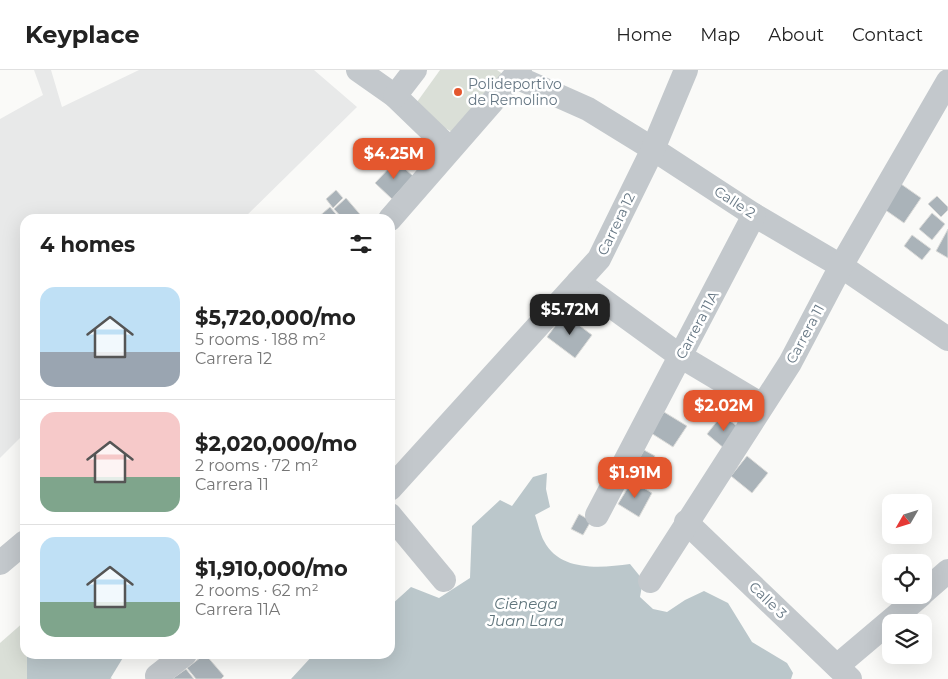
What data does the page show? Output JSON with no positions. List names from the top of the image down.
{
  "streets": {
    "street": [
      "Calle 2",
      "Carrera 12",
      "Carrera 11A",
      "Carrera 11",
      "Calle 3"
    ]
  },
  "crossings": [
    ["Calle 2", "Carrera 12"],
    ["Calle 2", "Carrera 11A"],
    ["Calle 2", "Carrera 11"],
    ["Carrera 11", "Calle 3"]
  ],
  "water": ["Ciénega Juan Lara"],
  "places": ["Polideportivo de Remolino"],
  "north": "bottom left",
  "page": {
    "header": "Keyplace",
    "nav": [
      "Home",
      "Map",
      "About",
      "Contact"
    ],
    "price": [
      "$4.25M",
      "$5.72M",
      "$2.02M",
      "$1.91M"
    ],
    "heading": "4 homes",
    "list": [
      {
        "name": "$5,720,000/mo",
        "note": "5 rooms · 188 m² · Carrera 12"
      },
      {
        "name": "$2,020,000/mo",
        "note": "2 rooms · 72 m² · Carrera 11"
      },
      {
        "name": "$1,910,000/mo",
        "note": "2 rooms · 62 m² · Carrera 11A"
      }
    ]
  }
}
